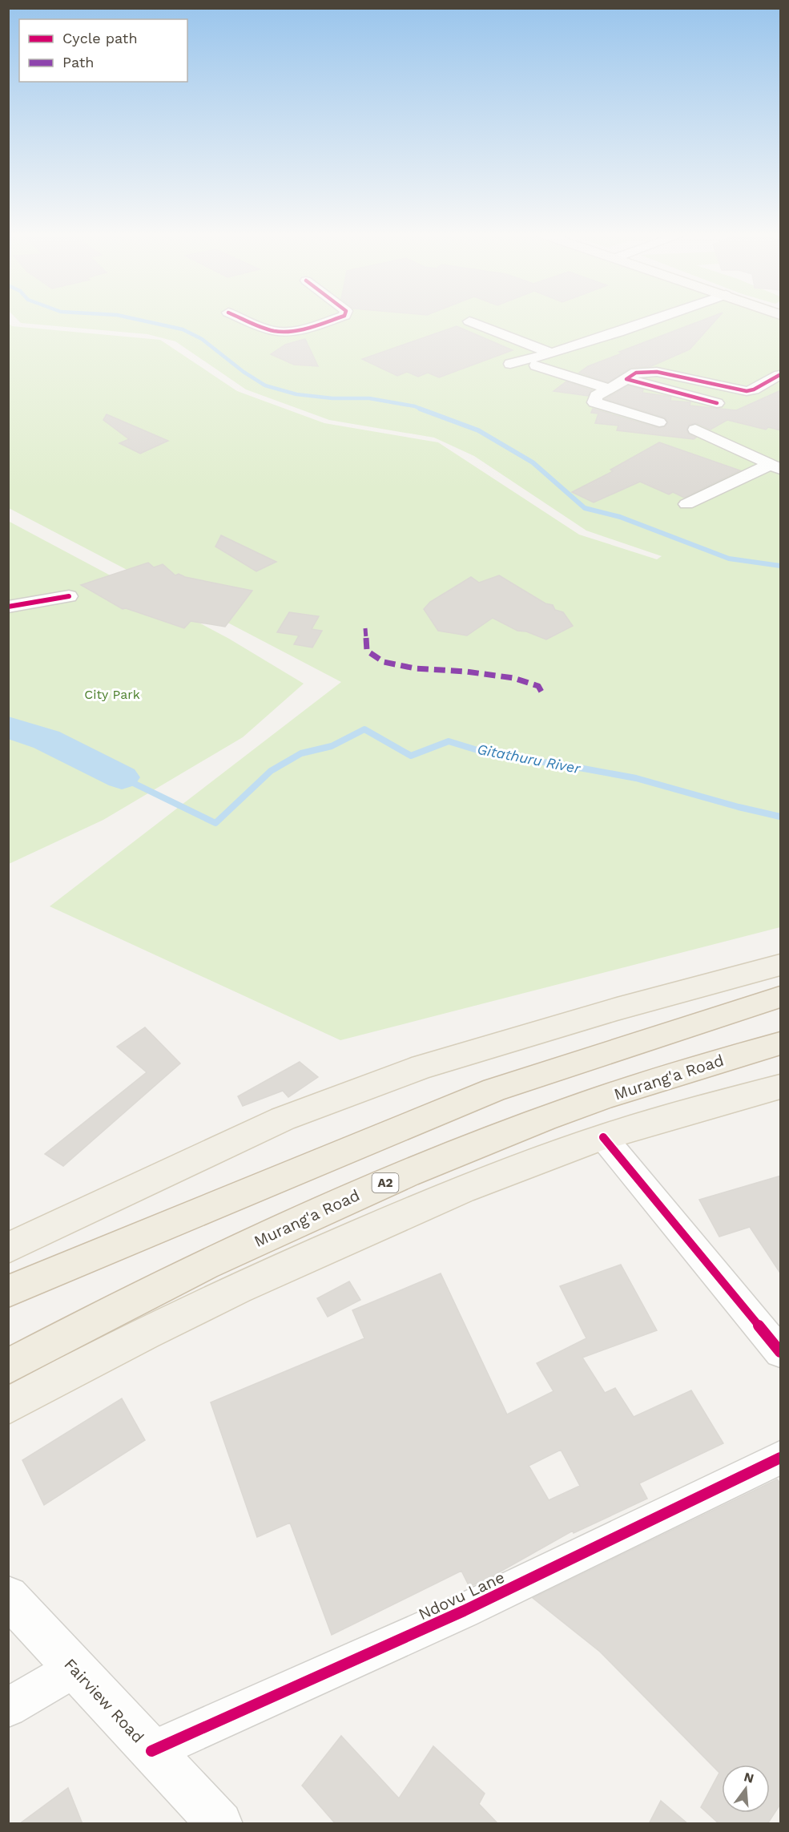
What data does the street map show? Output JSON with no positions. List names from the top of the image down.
{
  "streets": {
    "highway": ["Murang'a Road", "A2"],
    "street": ["Ndovu Lane", "Fairview Road"]
  },
  "crossings": [
    ["Ndovu Lane", "Fairview Road"]
  ],
  "water": ["Gitathuru River"],
  "parks": ["City Park"],
  "legend": ["Cycle path", "Path"],
  "north": "top"
}
